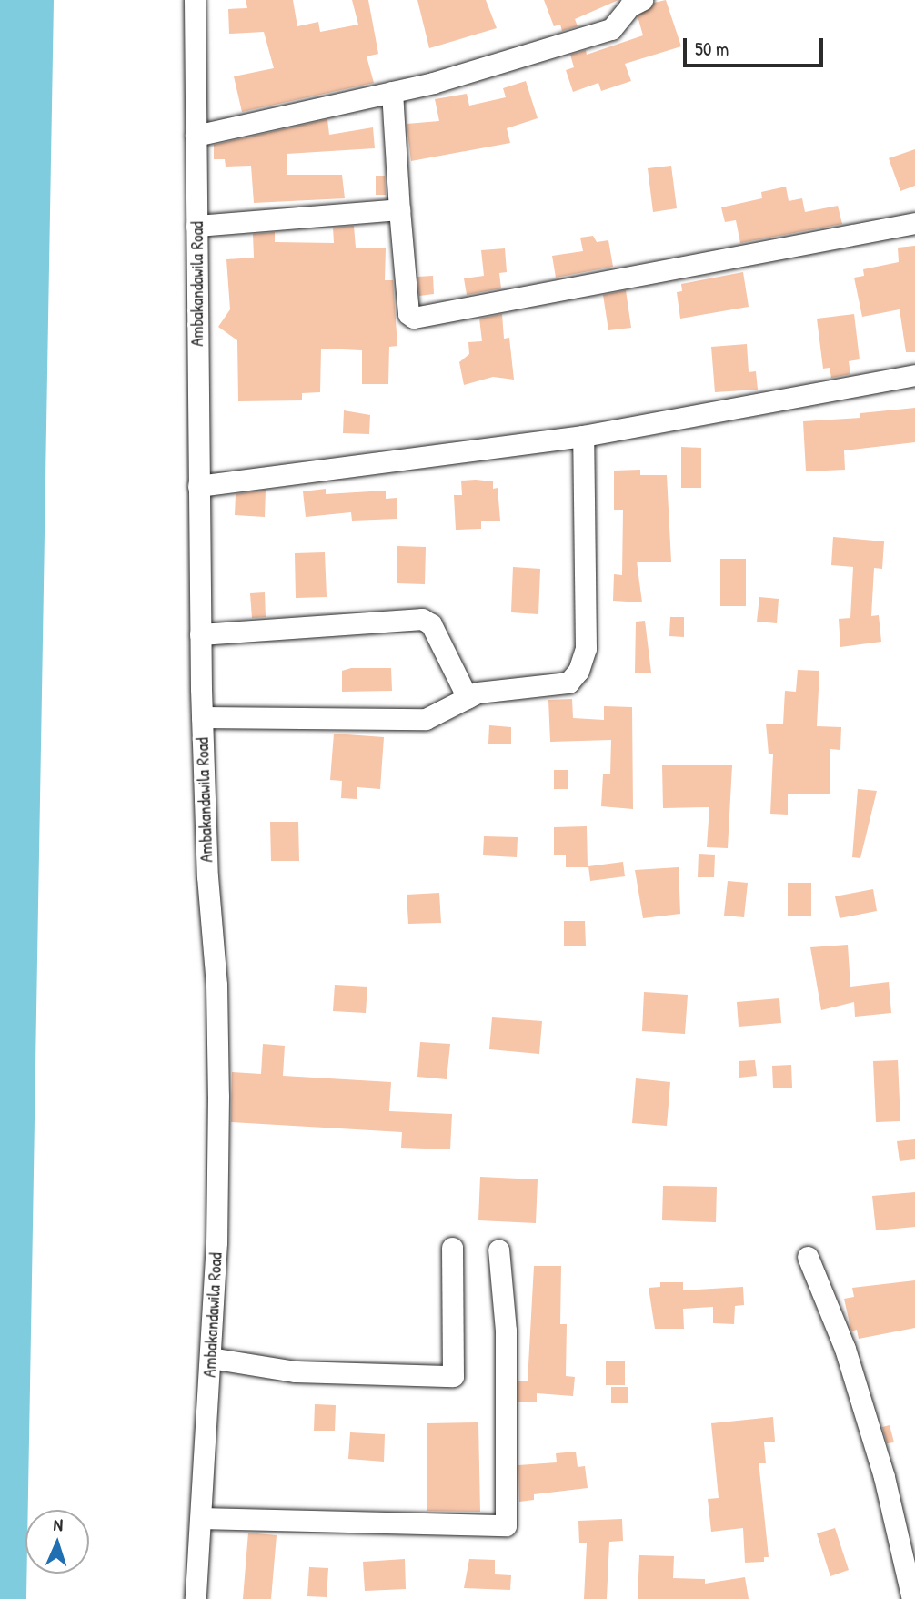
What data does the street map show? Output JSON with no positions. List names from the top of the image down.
{
  "streets": {
    "street": ["Ambakandawila Road"]
  },
  "scale_bar": "50 m",
  "north": "top"
}
